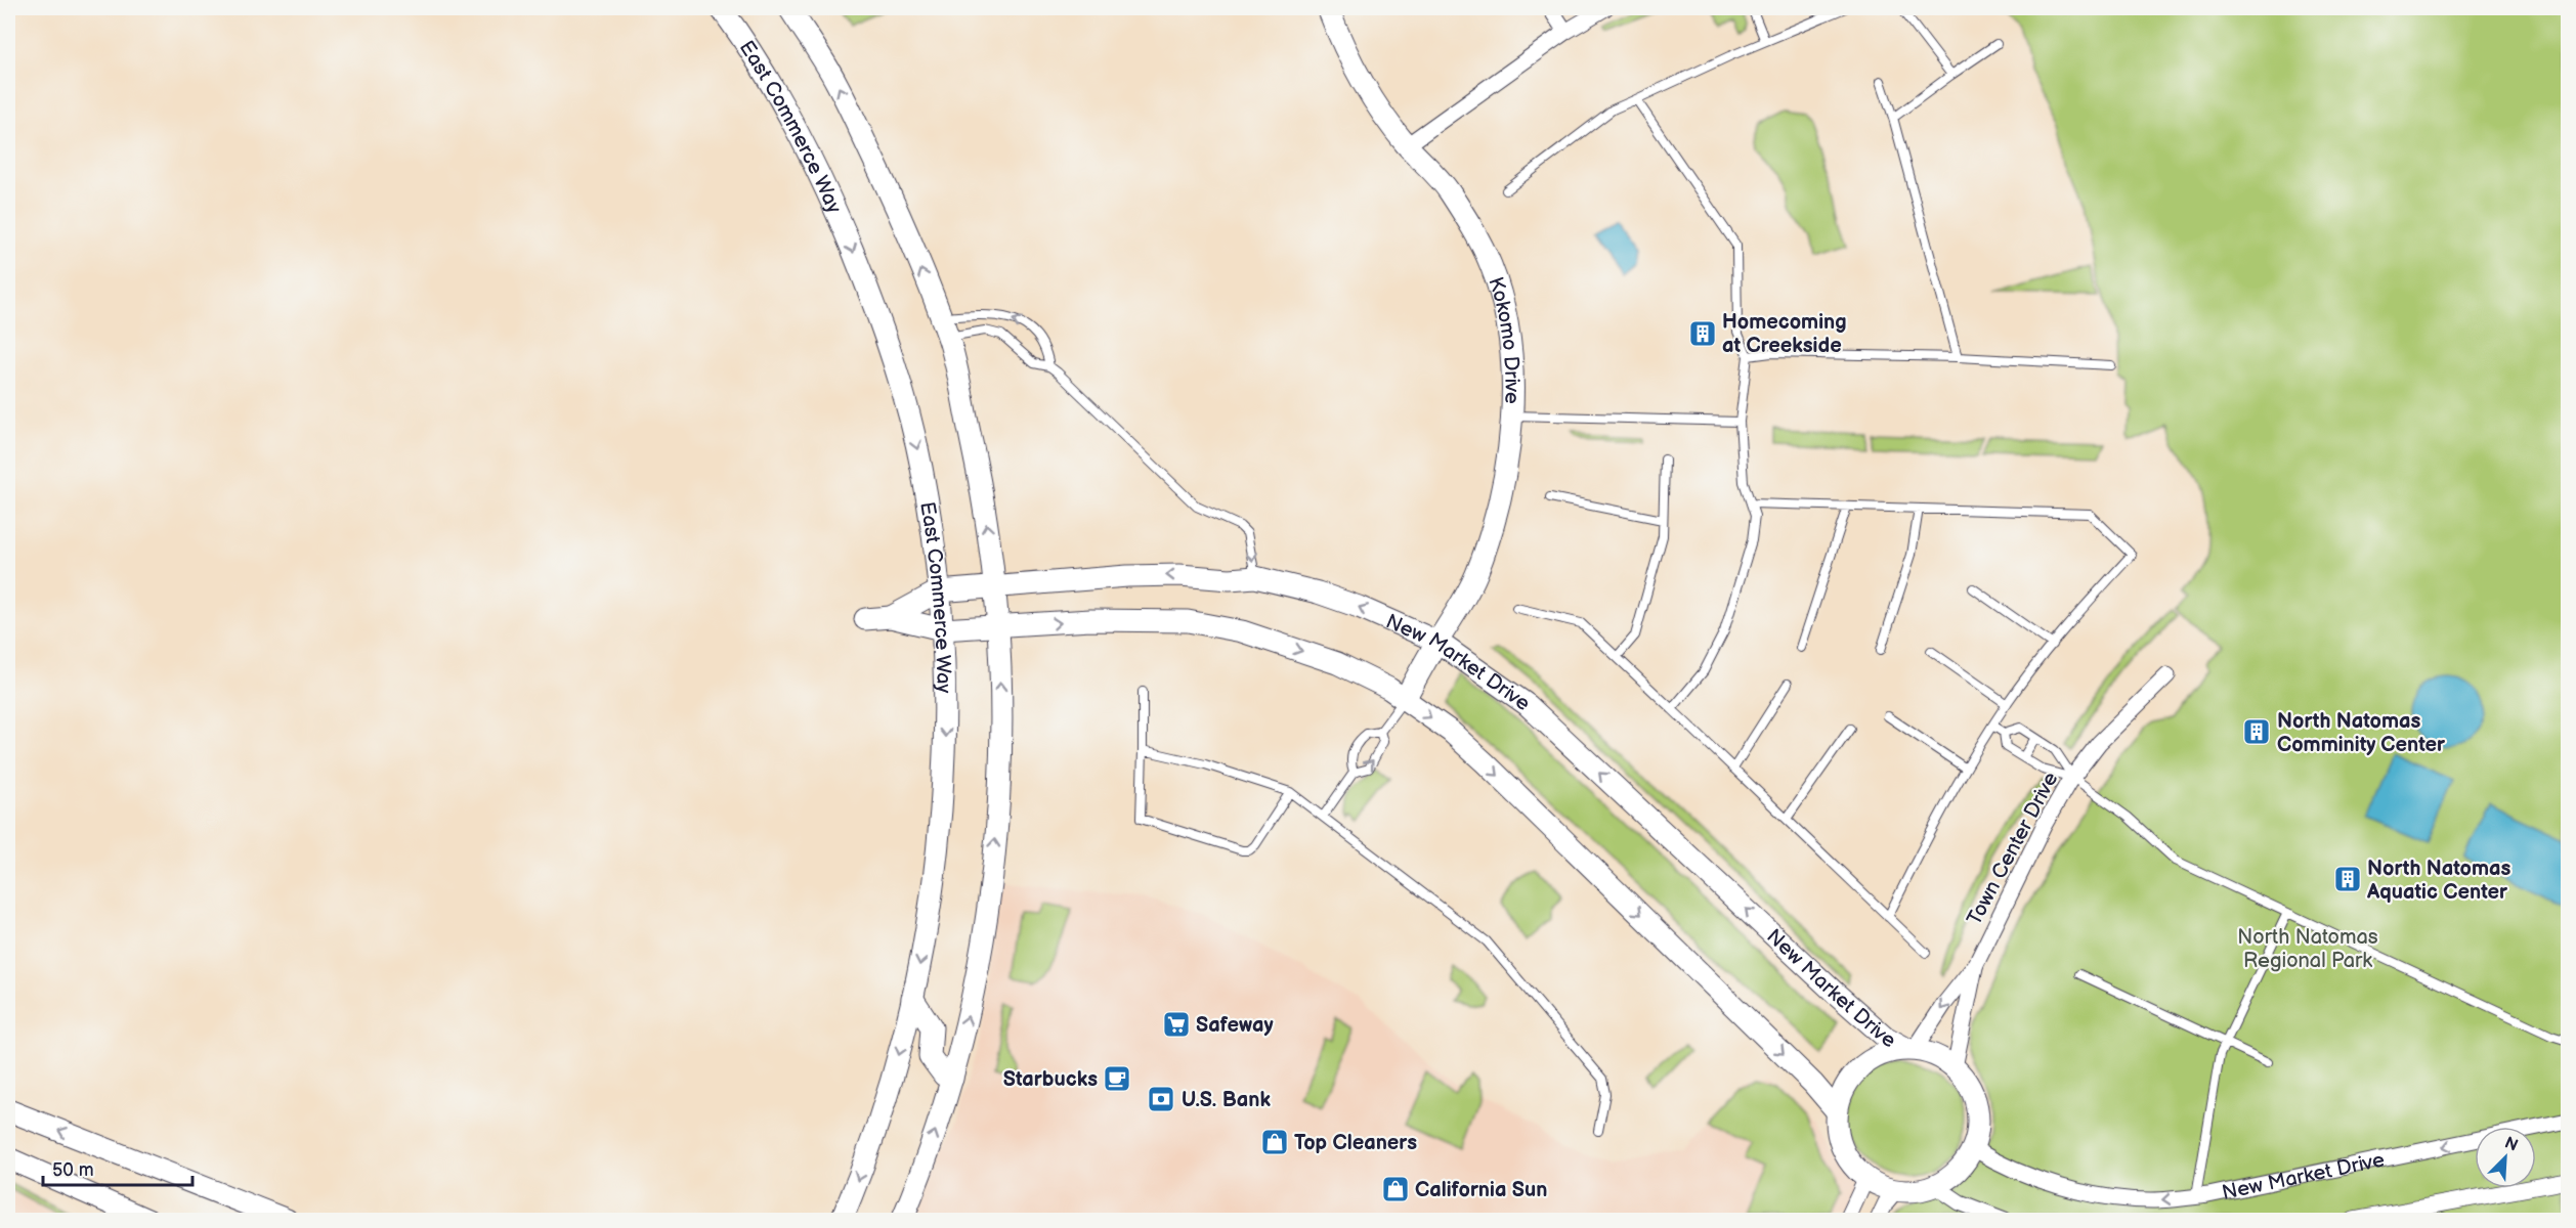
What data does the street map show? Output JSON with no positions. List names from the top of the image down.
{
  "streets": {
    "street": [
      "East Commerce Way",
      "Kokomo Drive",
      "New Market Drive",
      "Town Center Drive"
    ]
  },
  "crossings": [
    ["East Commerce Way", "New Market Drive"],
    ["Kokomo Drive", "New Market Drive"],
    ["New Market Drive", "Town Center Drive"]
  ],
  "parks": ["North Natomas Regional Park"],
  "places": {
    "building": ["Homecoming at Creekside", "North Natomas Comminity Center", "North Natomas Aquatic Center"],
    "supermarket": ["Safeway"],
    "cafe": ["Starbucks"],
    "bank": ["U.S. Bank"],
    "shop": ["Top Cleaners", "California Sun"]
  },
  "scale_bar": "50 m",
  "north": "top right"
}
